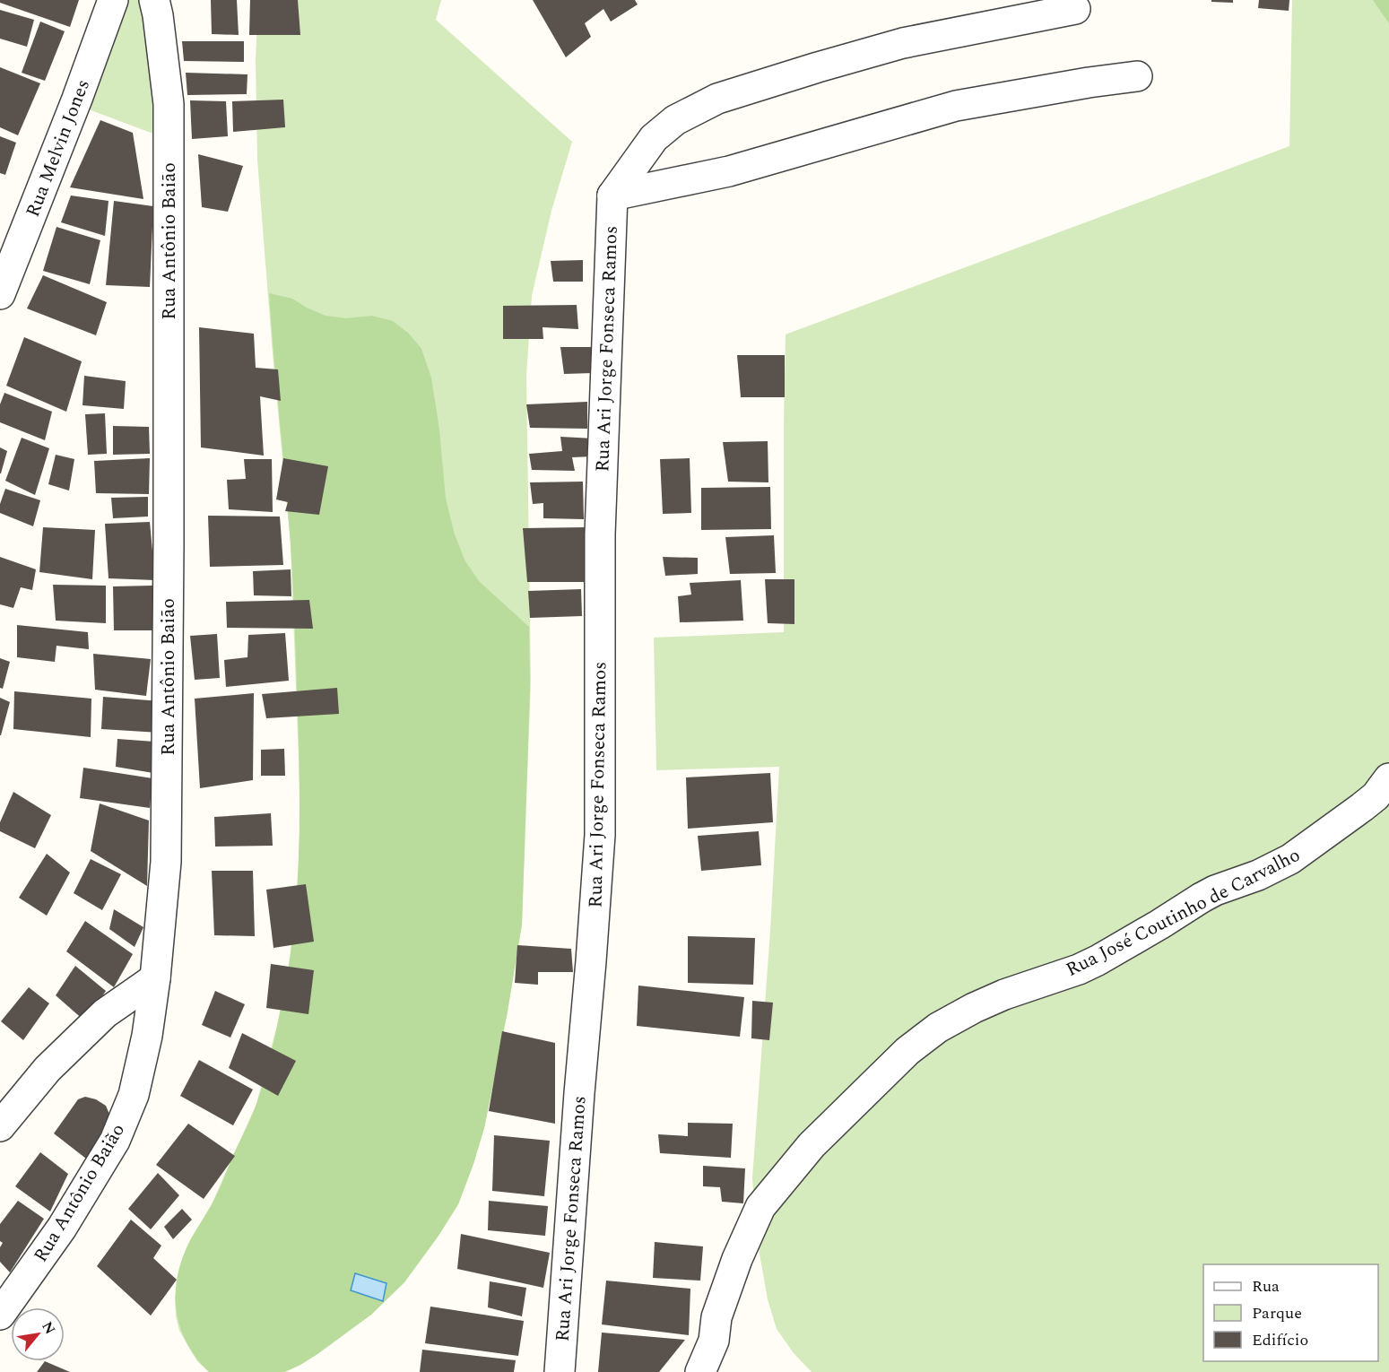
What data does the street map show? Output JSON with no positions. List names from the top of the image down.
{
  "streets": {
    "street": [
      "Rua Melvin Jones",
      "Rua Antônio Baião",
      "Rua Ari Jorge Fonseca Ramos",
      "Rua José Coutinho de Carvalho"
    ]
  },
  "legend": ["Rua", "Parque", "Edifício"],
  "north": "top right"
}
